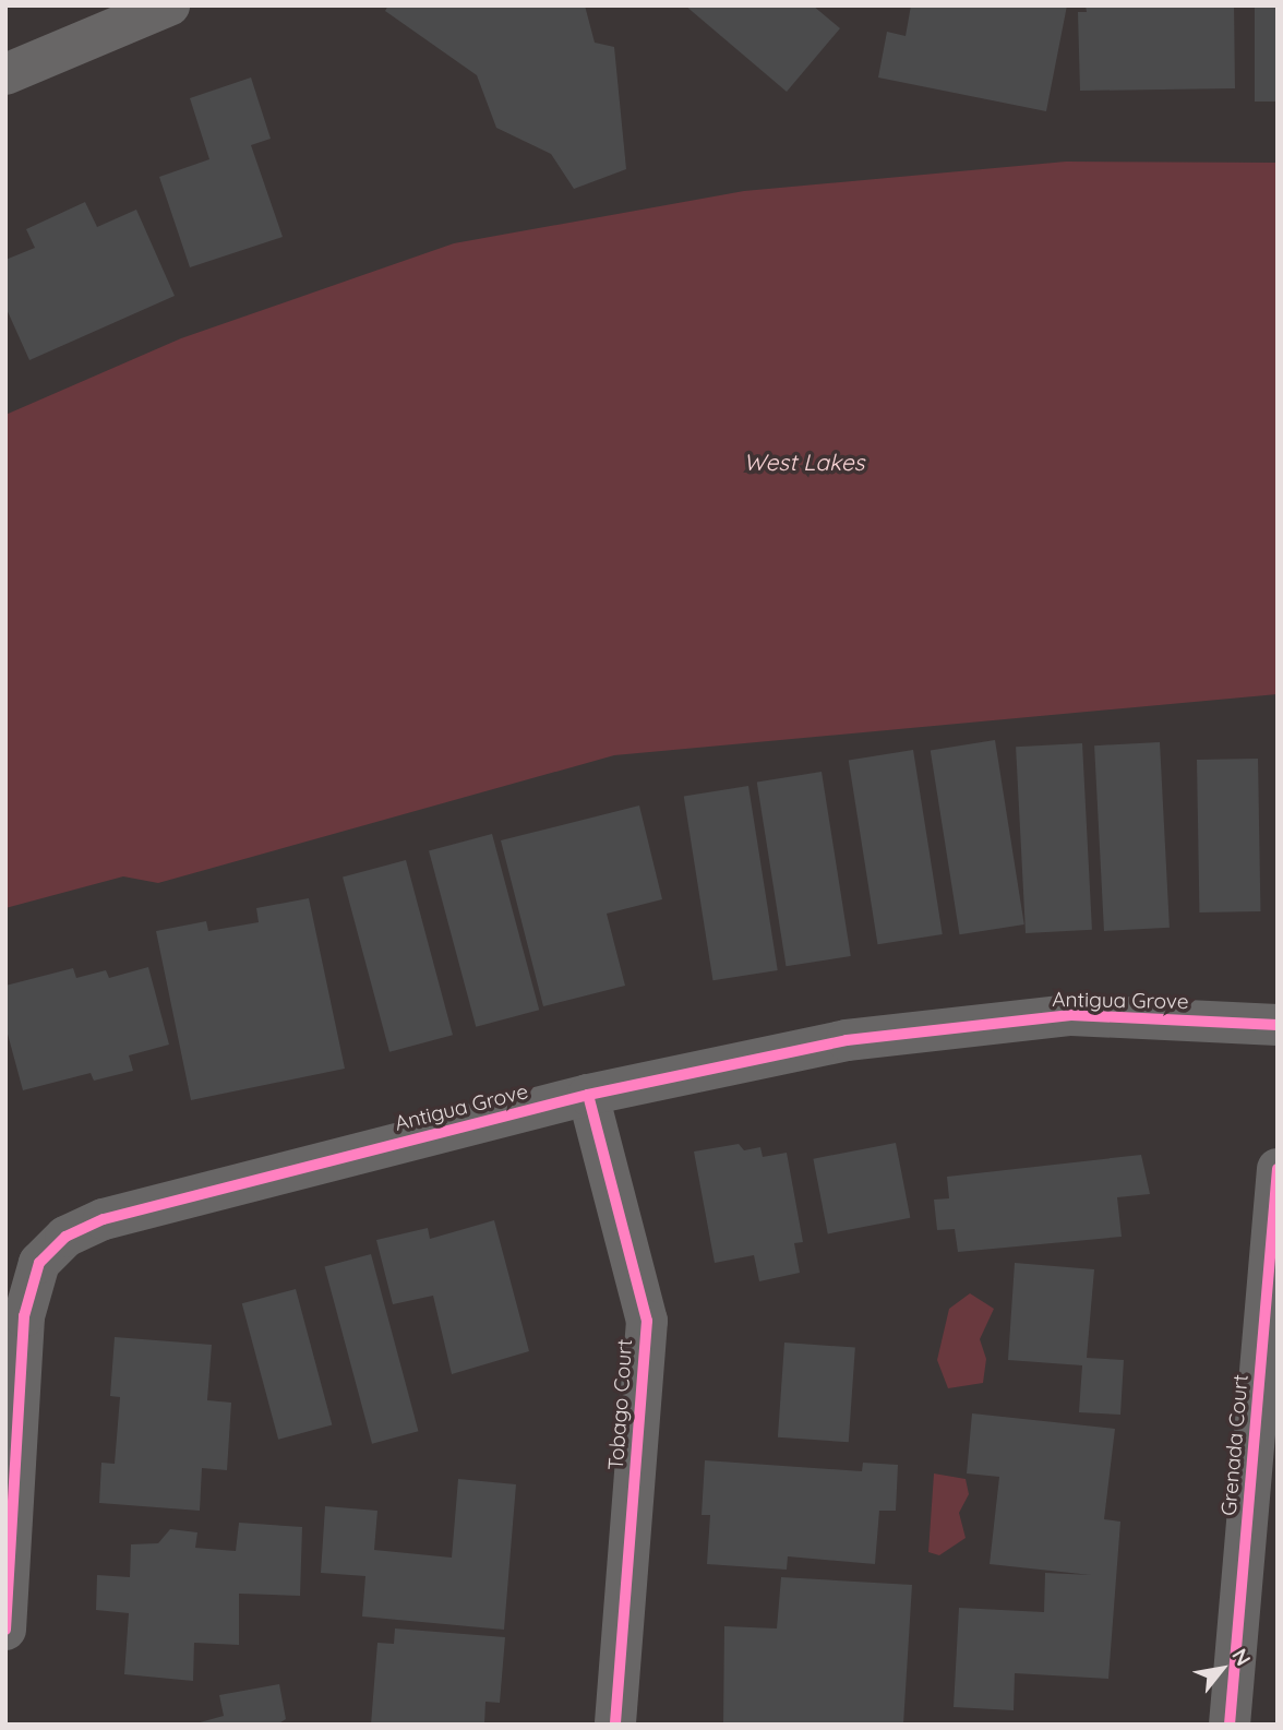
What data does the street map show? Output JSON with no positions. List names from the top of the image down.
{
  "streets": {
    "street": ["Antigua Grove", "Tobago Court", "Grenada Court"]
  },
  "crossings": [
    ["Antigua Grove", "Tobago Court"]
  ],
  "water": ["West Lakes"],
  "north": "top right"
}
